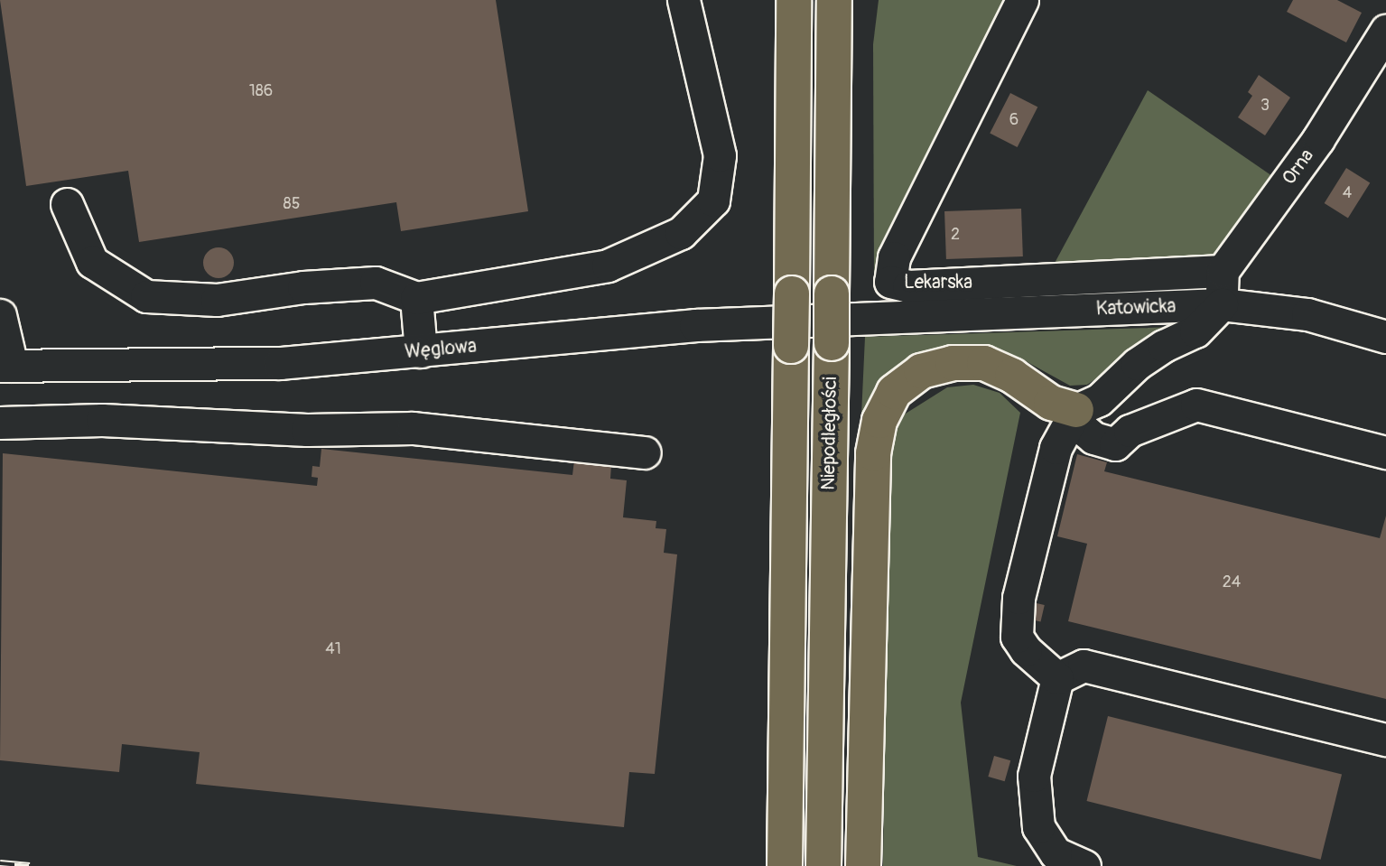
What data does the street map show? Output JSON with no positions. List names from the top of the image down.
{
  "streets": {
    "highway": ["Niepodległości"],
    "street": [
      "Orna",
      "Lekarska",
      "Katowicka",
      "Węglowa"
    ]
  },
  "crossings": [
    ["Orna", "Lekarska"],
    ["Katowicka", "Węglowa"]
  ],
  "house_numbers": [
    "186",
    "3",
    "6",
    "4",
    "85",
    "2",
    "24",
    "41"
  ]
}
